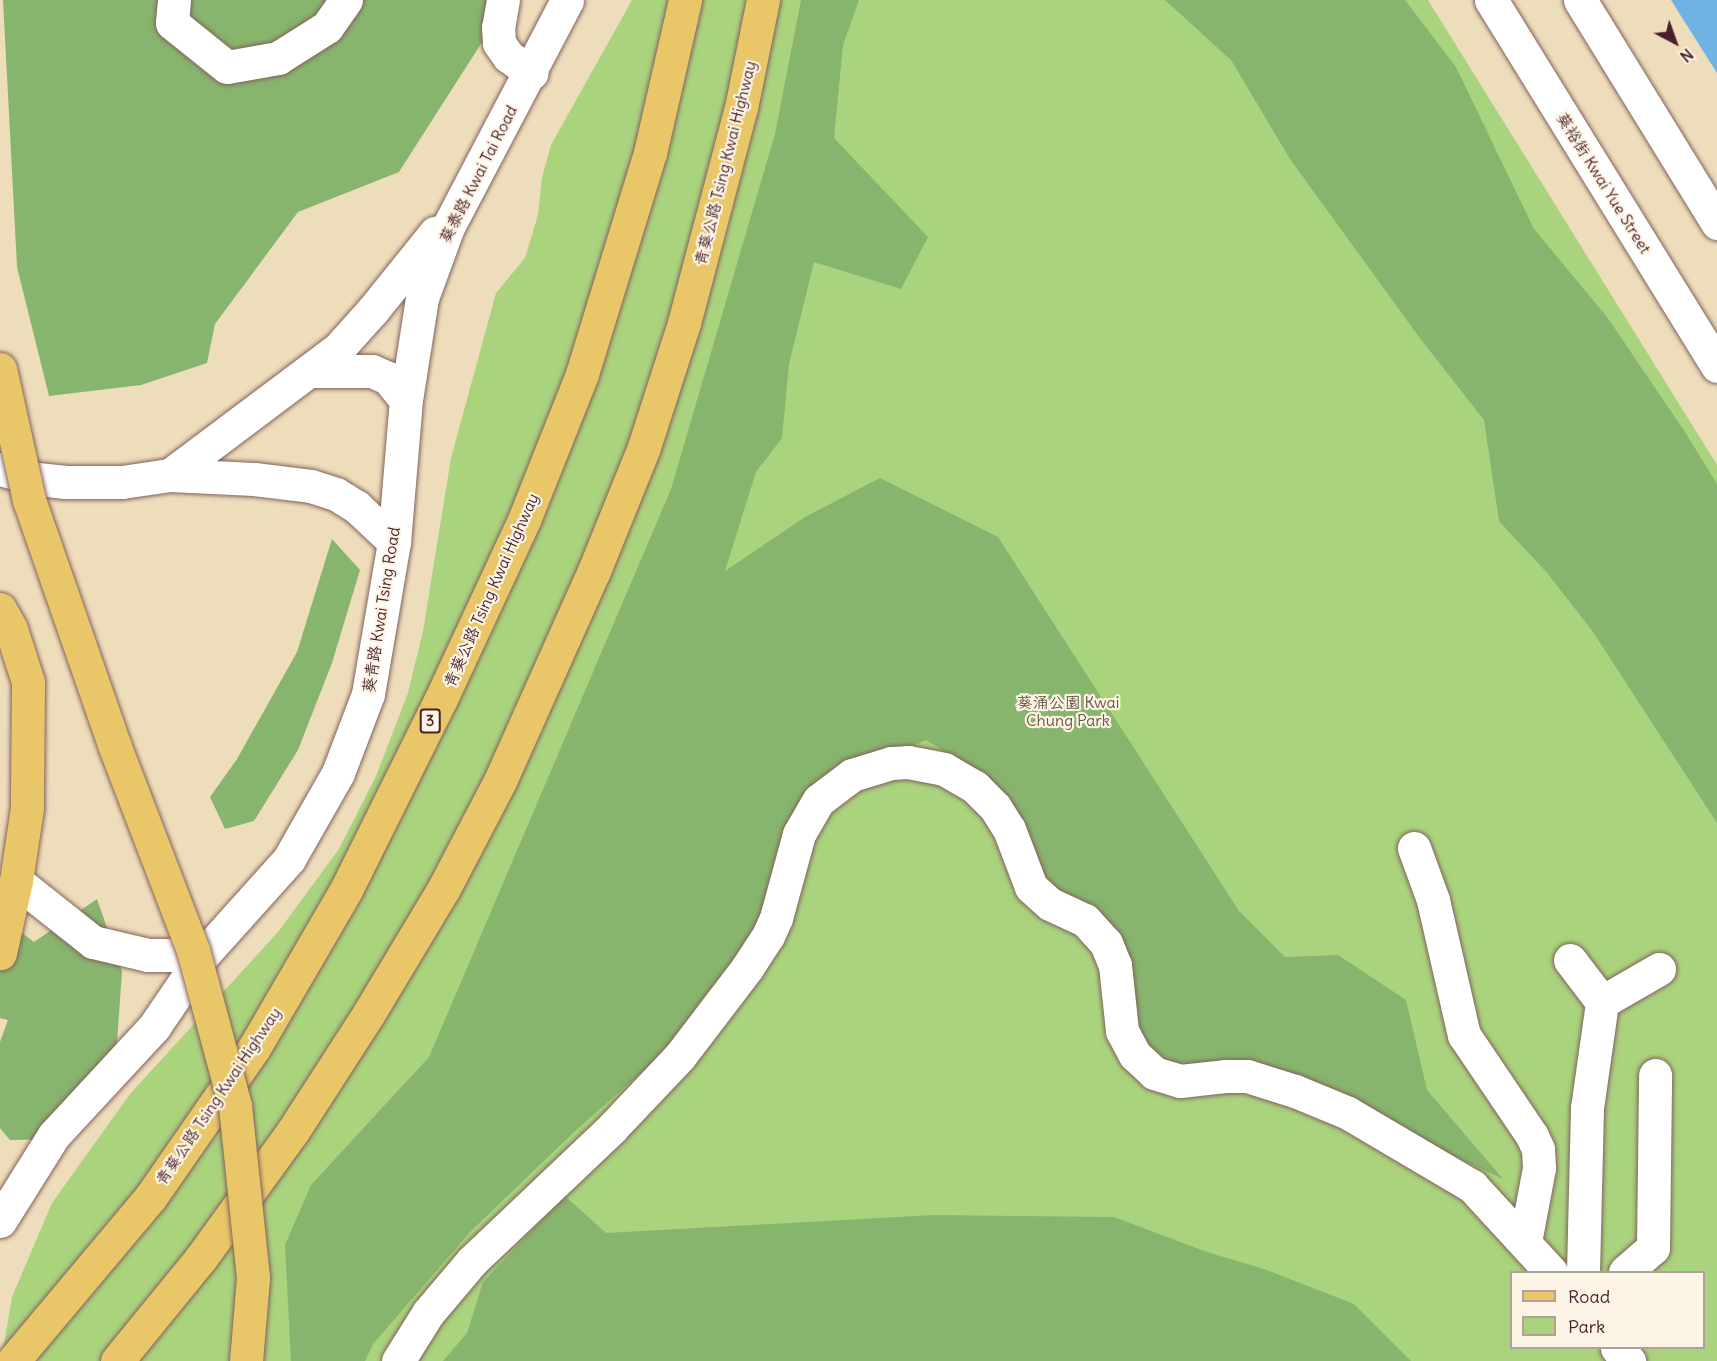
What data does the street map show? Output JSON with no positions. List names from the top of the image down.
{
  "streets": {
    "main road": ["青葵公路 Tsing Kwai Highway", "3"],
    "street": ["葵泰路 Kwai Tai Road", "葵裕街 Kwai Yue Street", "葵青路 Kwai Tsing Road"]
  },
  "crossings": [
    ["葵泰路 Kwai Tai Road", "葵青路 Kwai Tsing Road"]
  ],
  "parks": ["葵涌公園 Kwai Chung Park"],
  "legend": ["Road", "Park"],
  "north": "bottom right"
}
